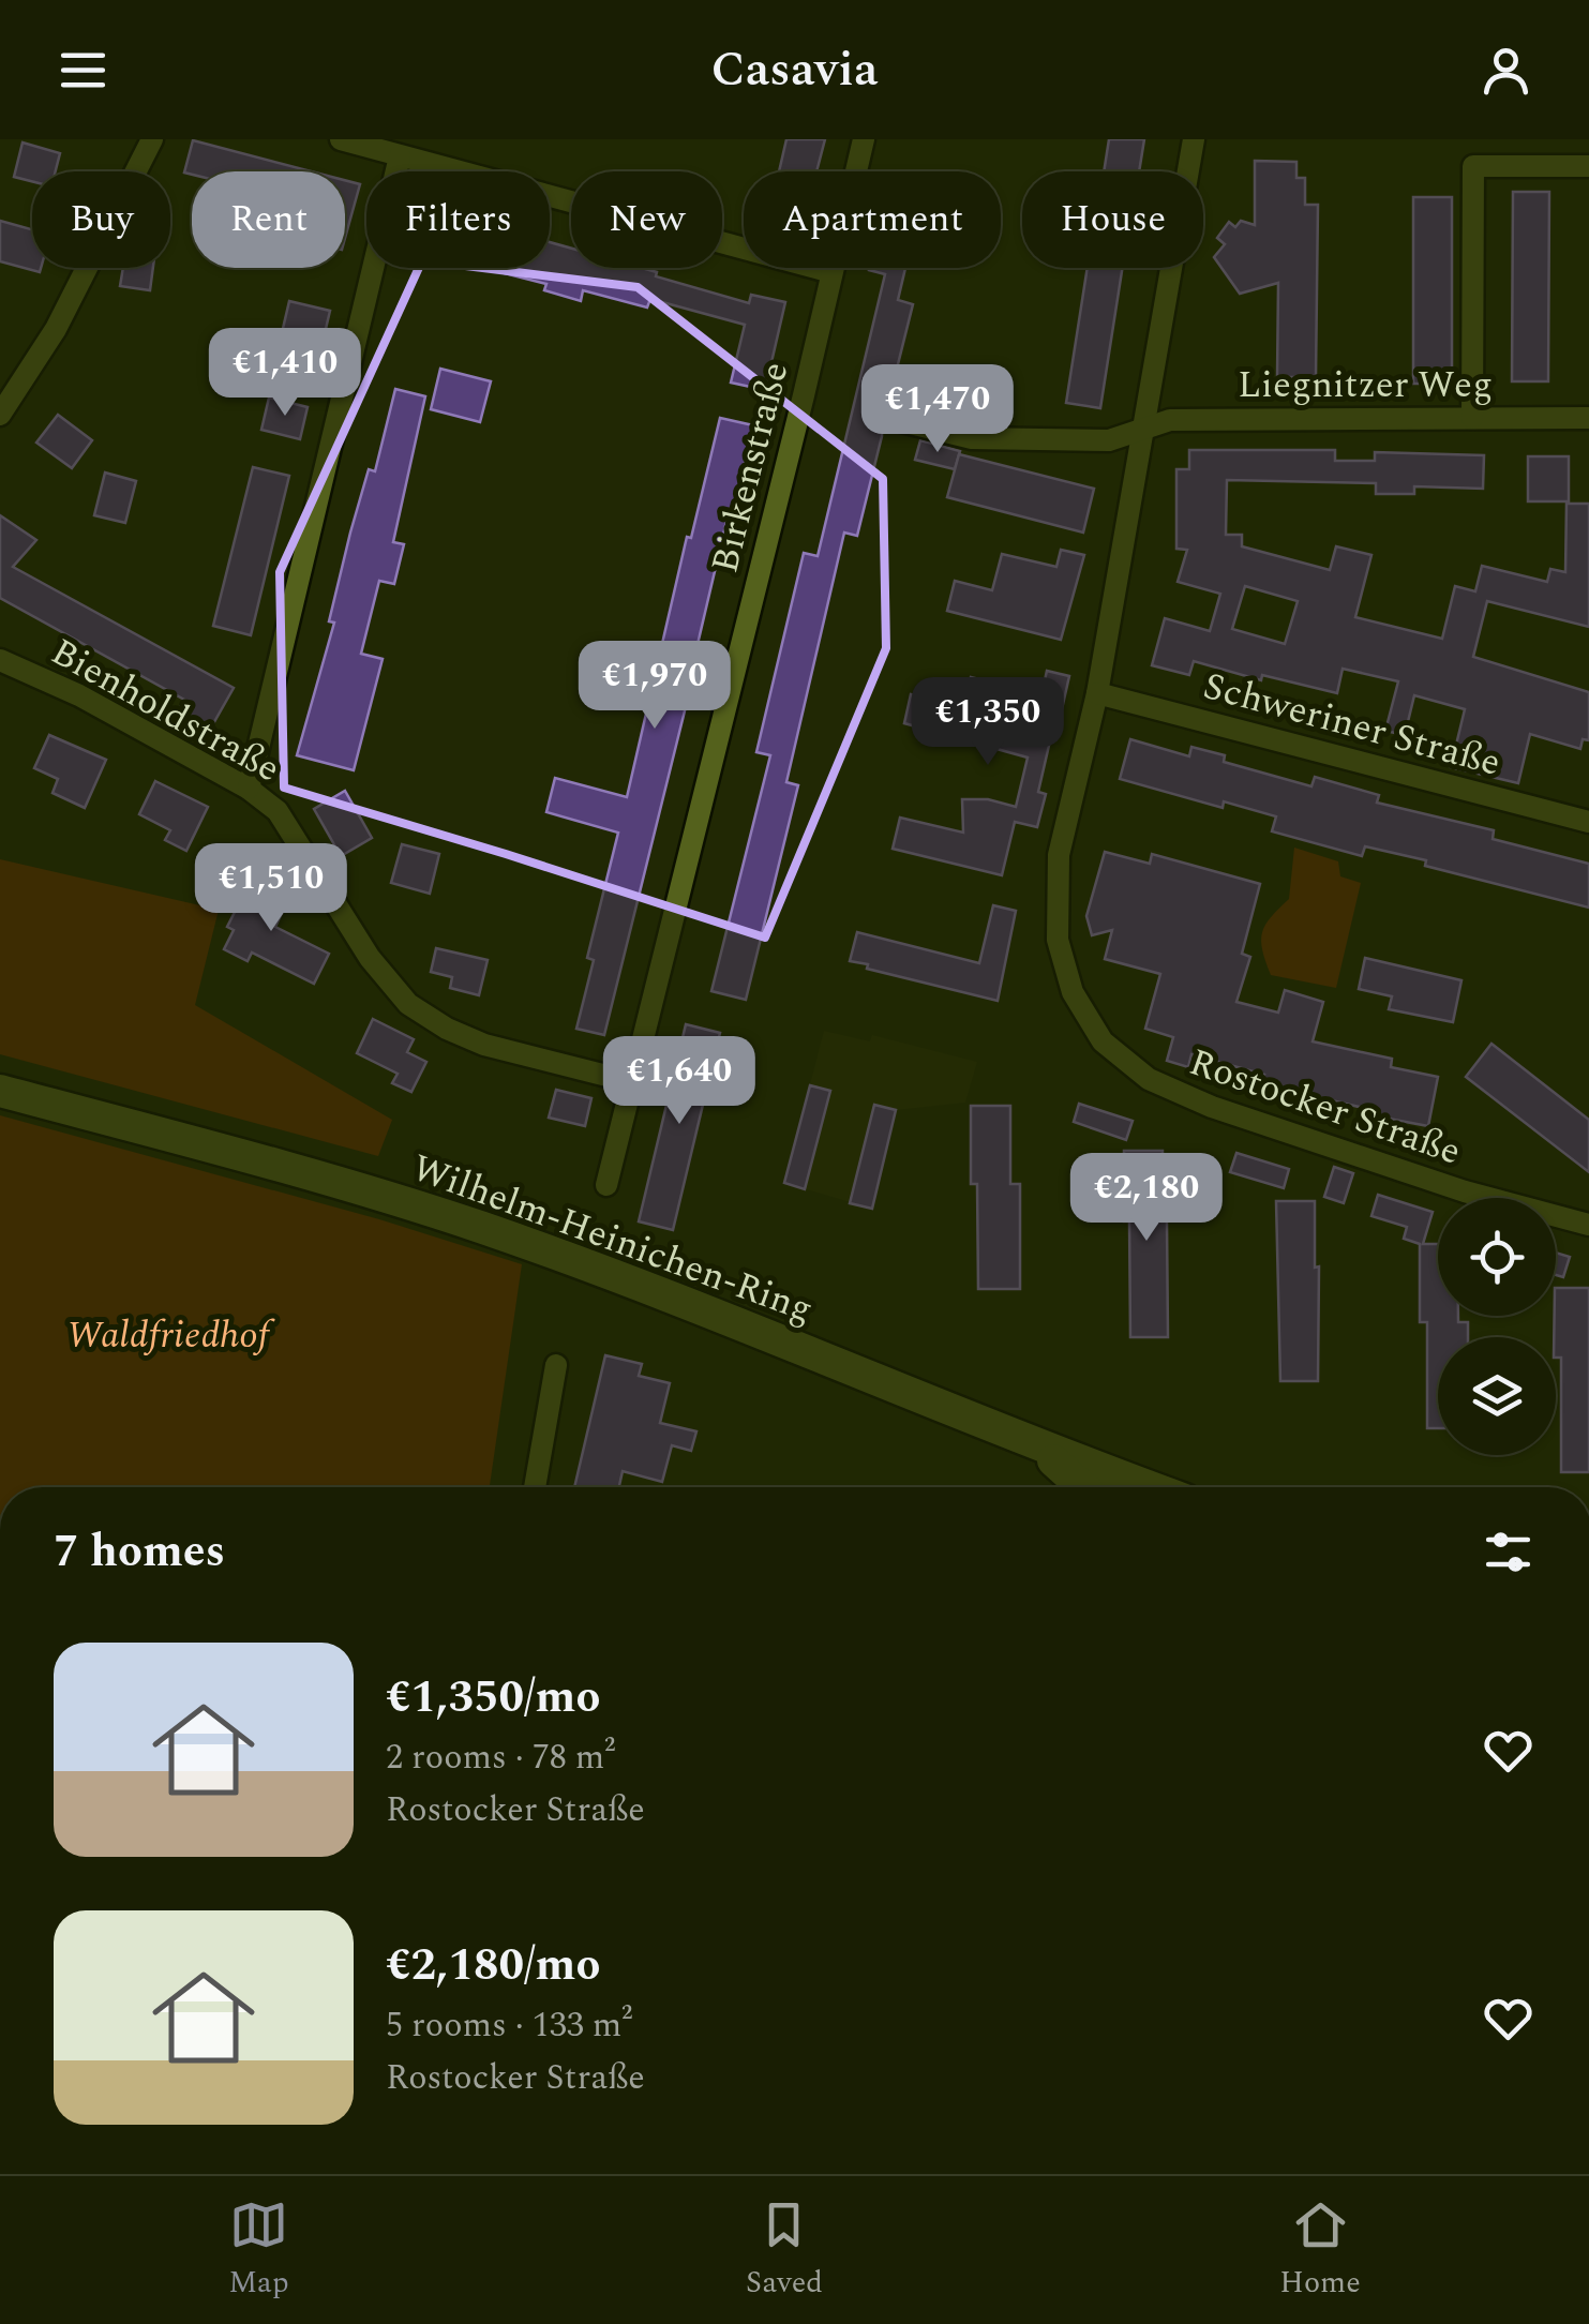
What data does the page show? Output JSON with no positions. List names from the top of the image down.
{
  "streets": {
    "main road": ["Wilhelm-Heinichen-Ring"],
    "street": [
      "Liegnitzer Weg",
      "Birkenstraße",
      "Bienholdstraße",
      "Schweriner Straße",
      "Rostocker Straße"
    ]
  },
  "crossings": [
    ["Liegnitzer Weg", "Rostocker Straße"],
    ["Birkenstraße", "Bienholdstraße"],
    ["Schweriner Straße", "Rostocker Straße"]
  ],
  "parks": ["Waldfriedhof"],
  "page": {
    "header": "Casavia",
    "chip": [
      "Buy",
      "Rent",
      "Filters",
      "New",
      "Apartment",
      "House"
    ],
    "price": [
      "€1,410",
      "€1,470",
      "€1,970",
      "€1,350",
      "€1,510",
      "€1,640",
      "€2,180"
    ],
    "heading": "7 homes",
    "list": [
      {
        "name": "€1,350/mo",
        "note": "2 rooms · 78 m² · Rostocker Straße"
      },
      {
        "name": "€2,180/mo",
        "note": "5 rooms · 133 m² · Rostocker Straße"
      }
    ],
    "tabs": ["Map", "Saved", "Home"]
  }
}
